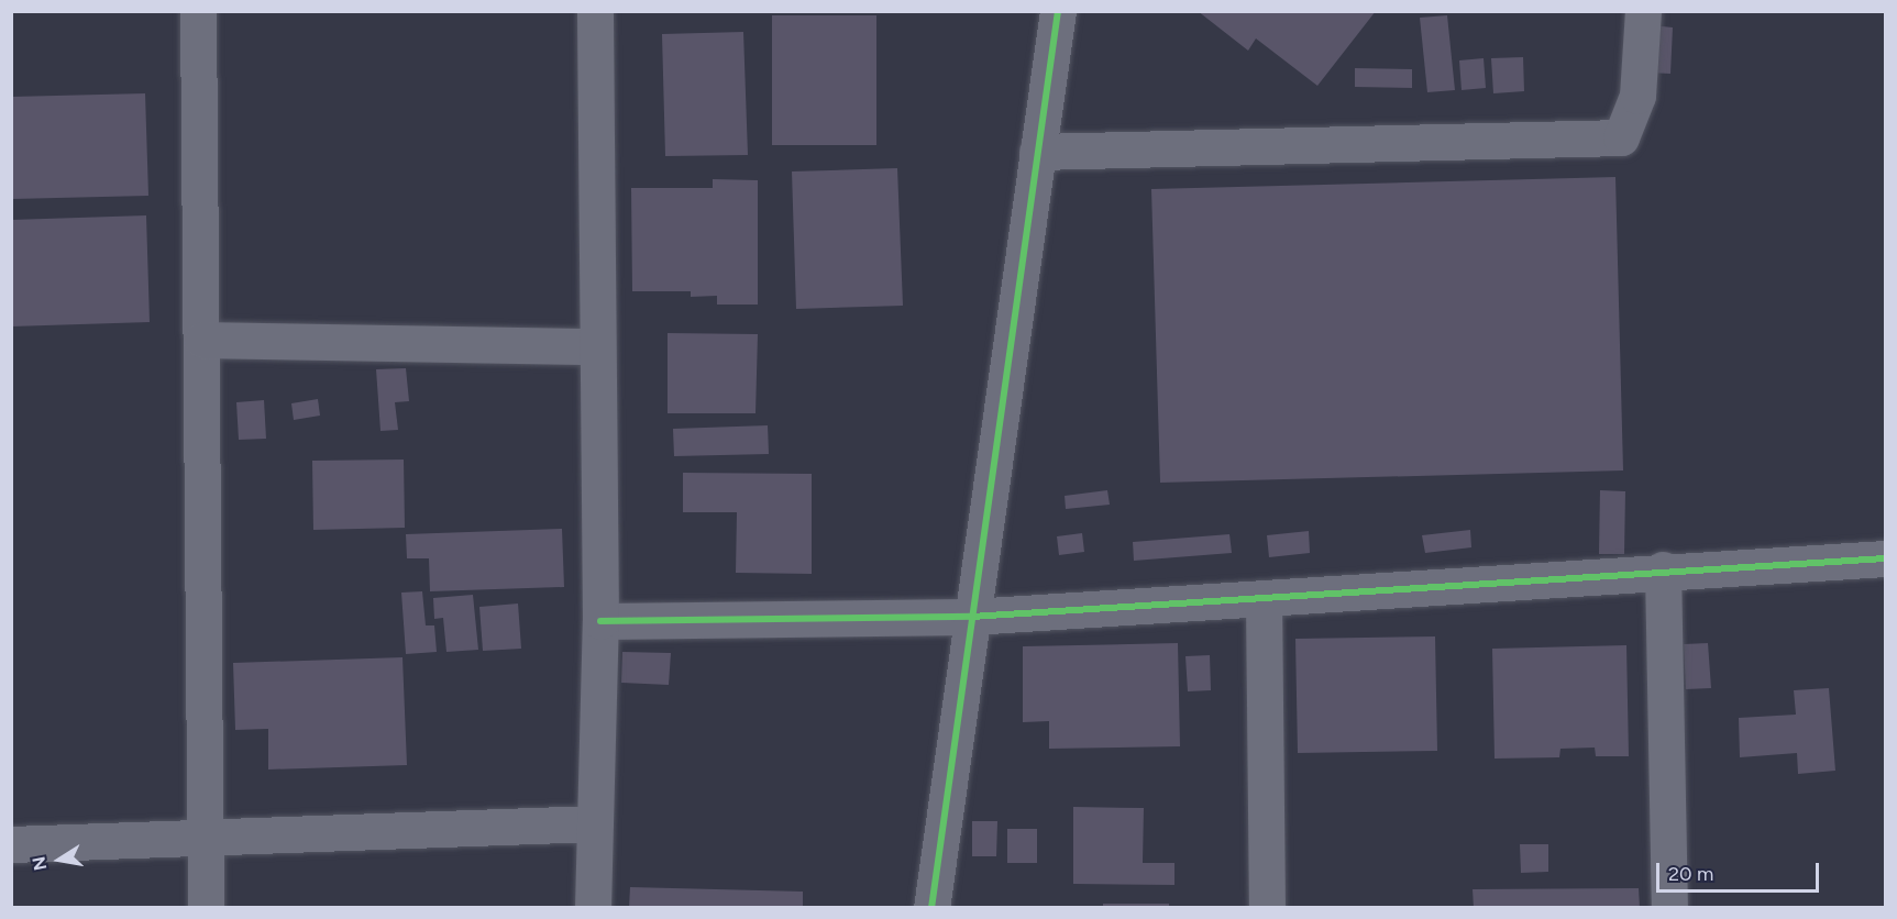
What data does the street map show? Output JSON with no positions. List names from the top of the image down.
{
  "scale_bar": "20 m",
  "north": "left"
}
